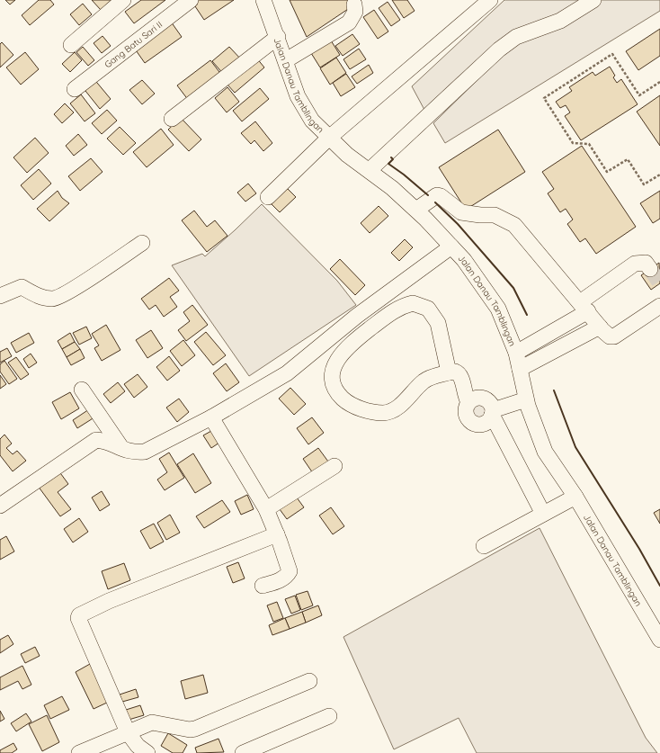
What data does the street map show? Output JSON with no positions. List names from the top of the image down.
{
  "streets": {
    "street": ["Gang Batu Sari II", "Jalan Danau Tamblingan"]
  }
}
